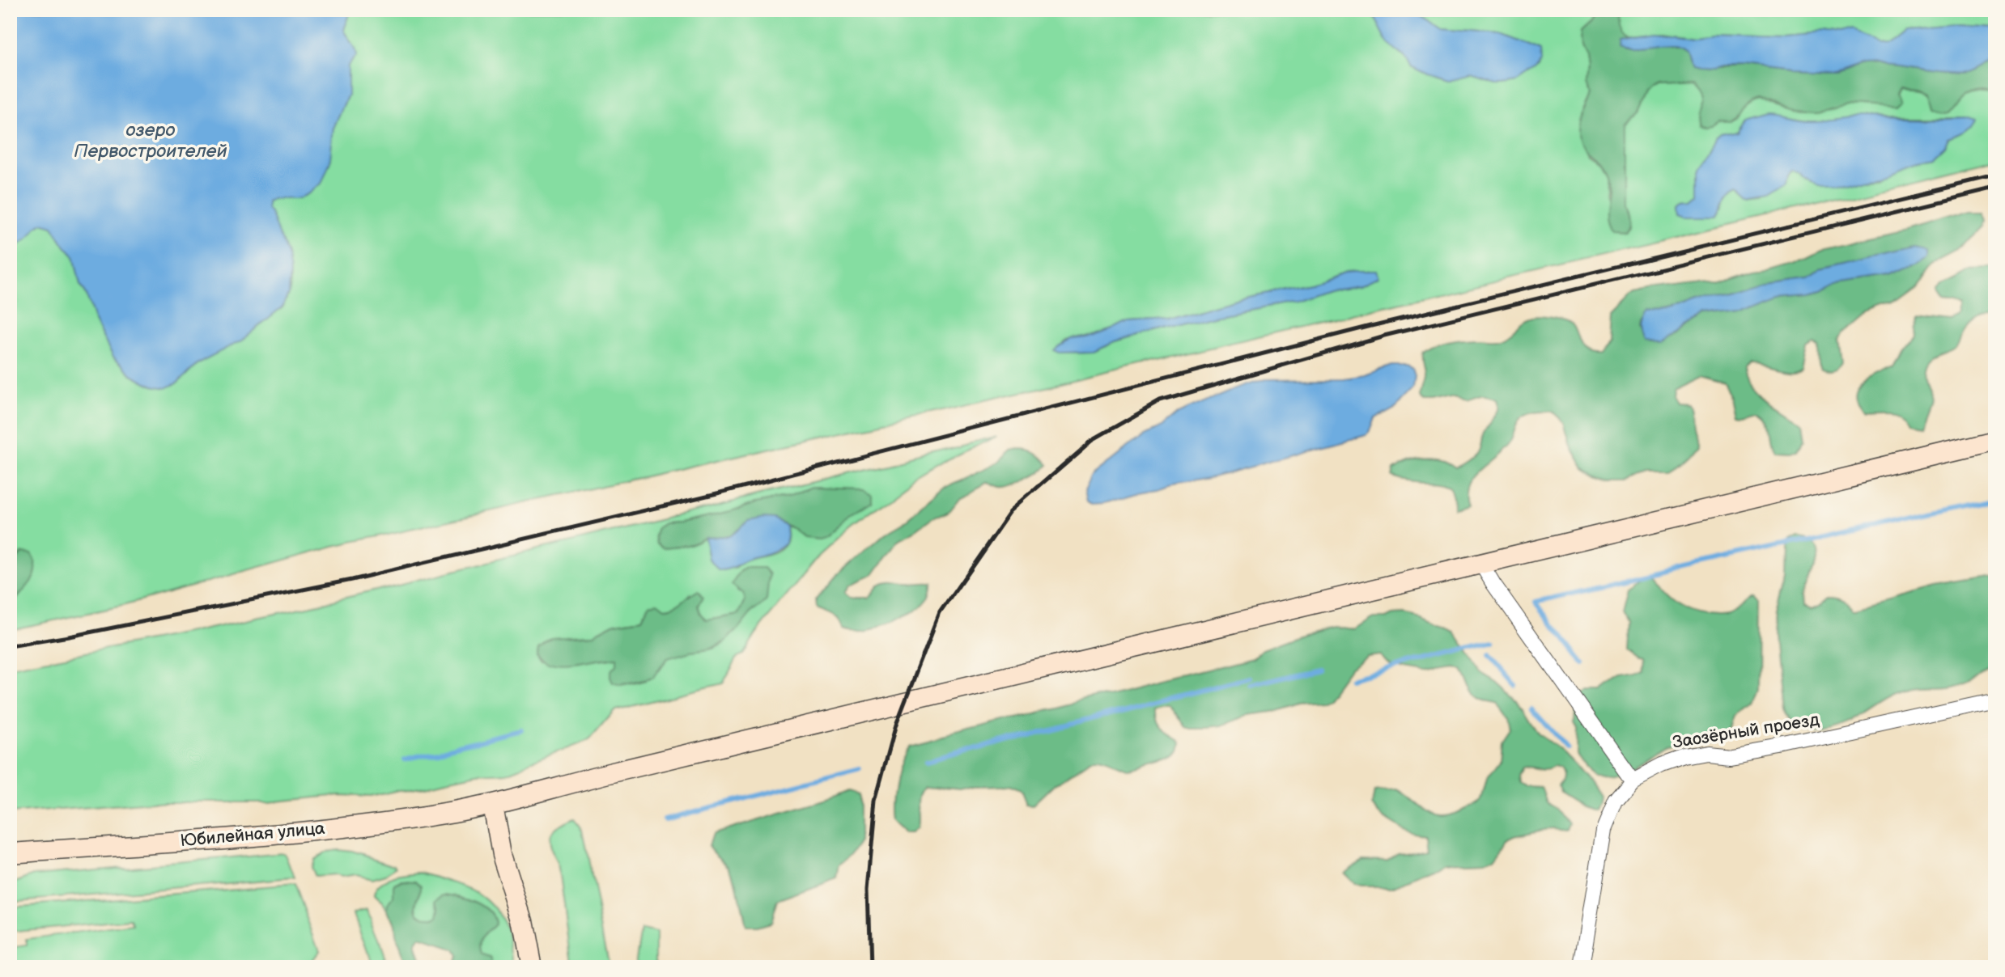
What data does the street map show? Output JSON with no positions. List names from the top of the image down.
{
  "streets": {
    "main road": ["Юбилейная улица"],
    "street": ["Заозёрный проезд"]
  },
  "water": ["озеро Первостроителей"]
}
